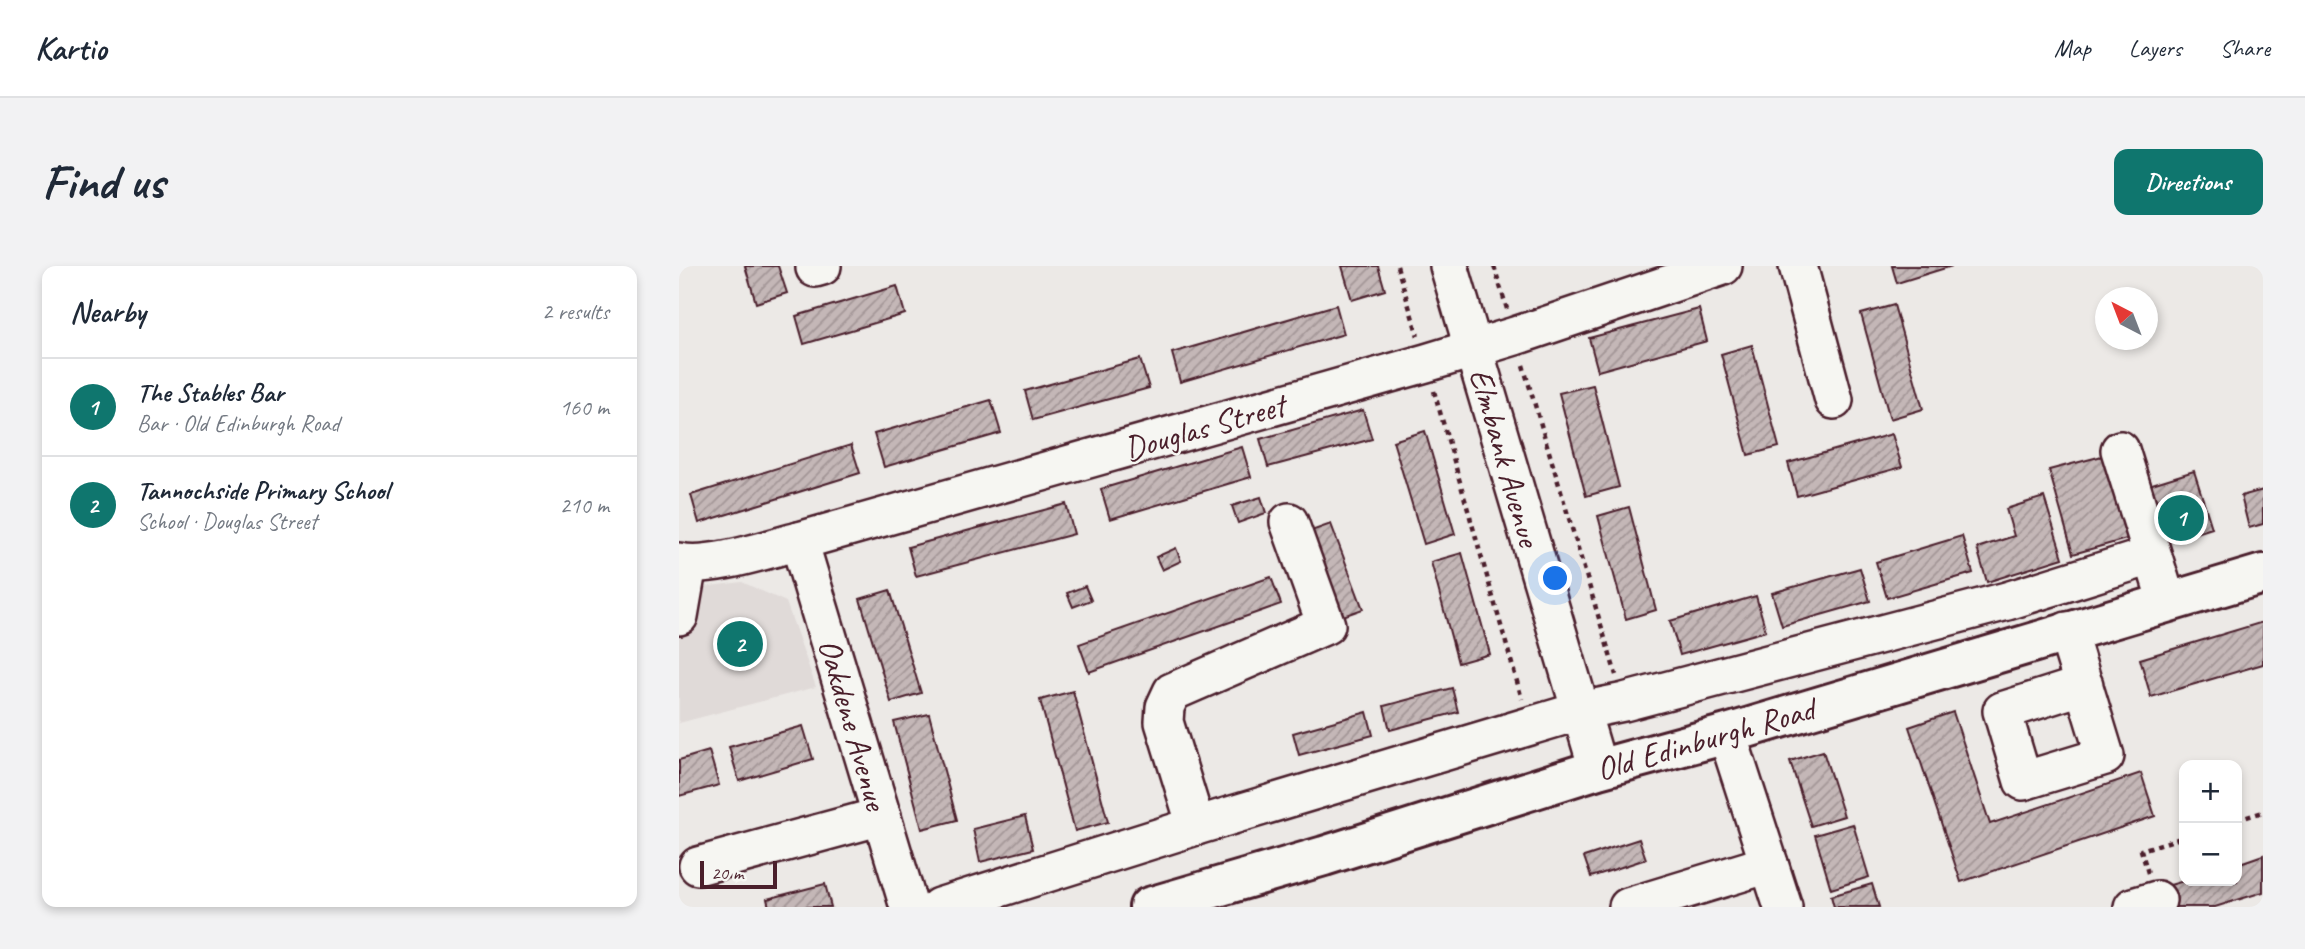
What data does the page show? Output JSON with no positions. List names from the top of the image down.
{
  "streets": {
    "main road": ["Old Edinburgh Road"],
    "street": ["Douglas Street", "Elmbank Avenue", "Oakdene Avenue"]
  },
  "crossings": [
    ["Douglas Street", "Elmbank Avenue"],
    ["Douglas Street", "Oakdene Avenue"],
    ["Elmbank Avenue", "Old Edinburgh Road"]
  ],
  "scale_bar": "20 m",
  "north": "top left",
  "page": {
    "header": "Kartio",
    "nav": ["Map", "Layers", "Share"],
    "buttons": "Directions",
    "title": "Find us",
    "heading": ["Nearby", "2 results"],
    "list": [
      {
        "mark": "1",
        "name": "The Stables Bar",
        "note": "Bar · Old Edinburgh Road",
        "value": "160 m"
      },
      {
        "mark": "2",
        "name": "Tannochside Primary School",
        "note": "School · Douglas Street",
        "value": "210 m"
      }
    ],
    "pins": ["1", "2"],
    "map_buttons": ["+", "−"],
    "scale": "20 m"
  }
}
